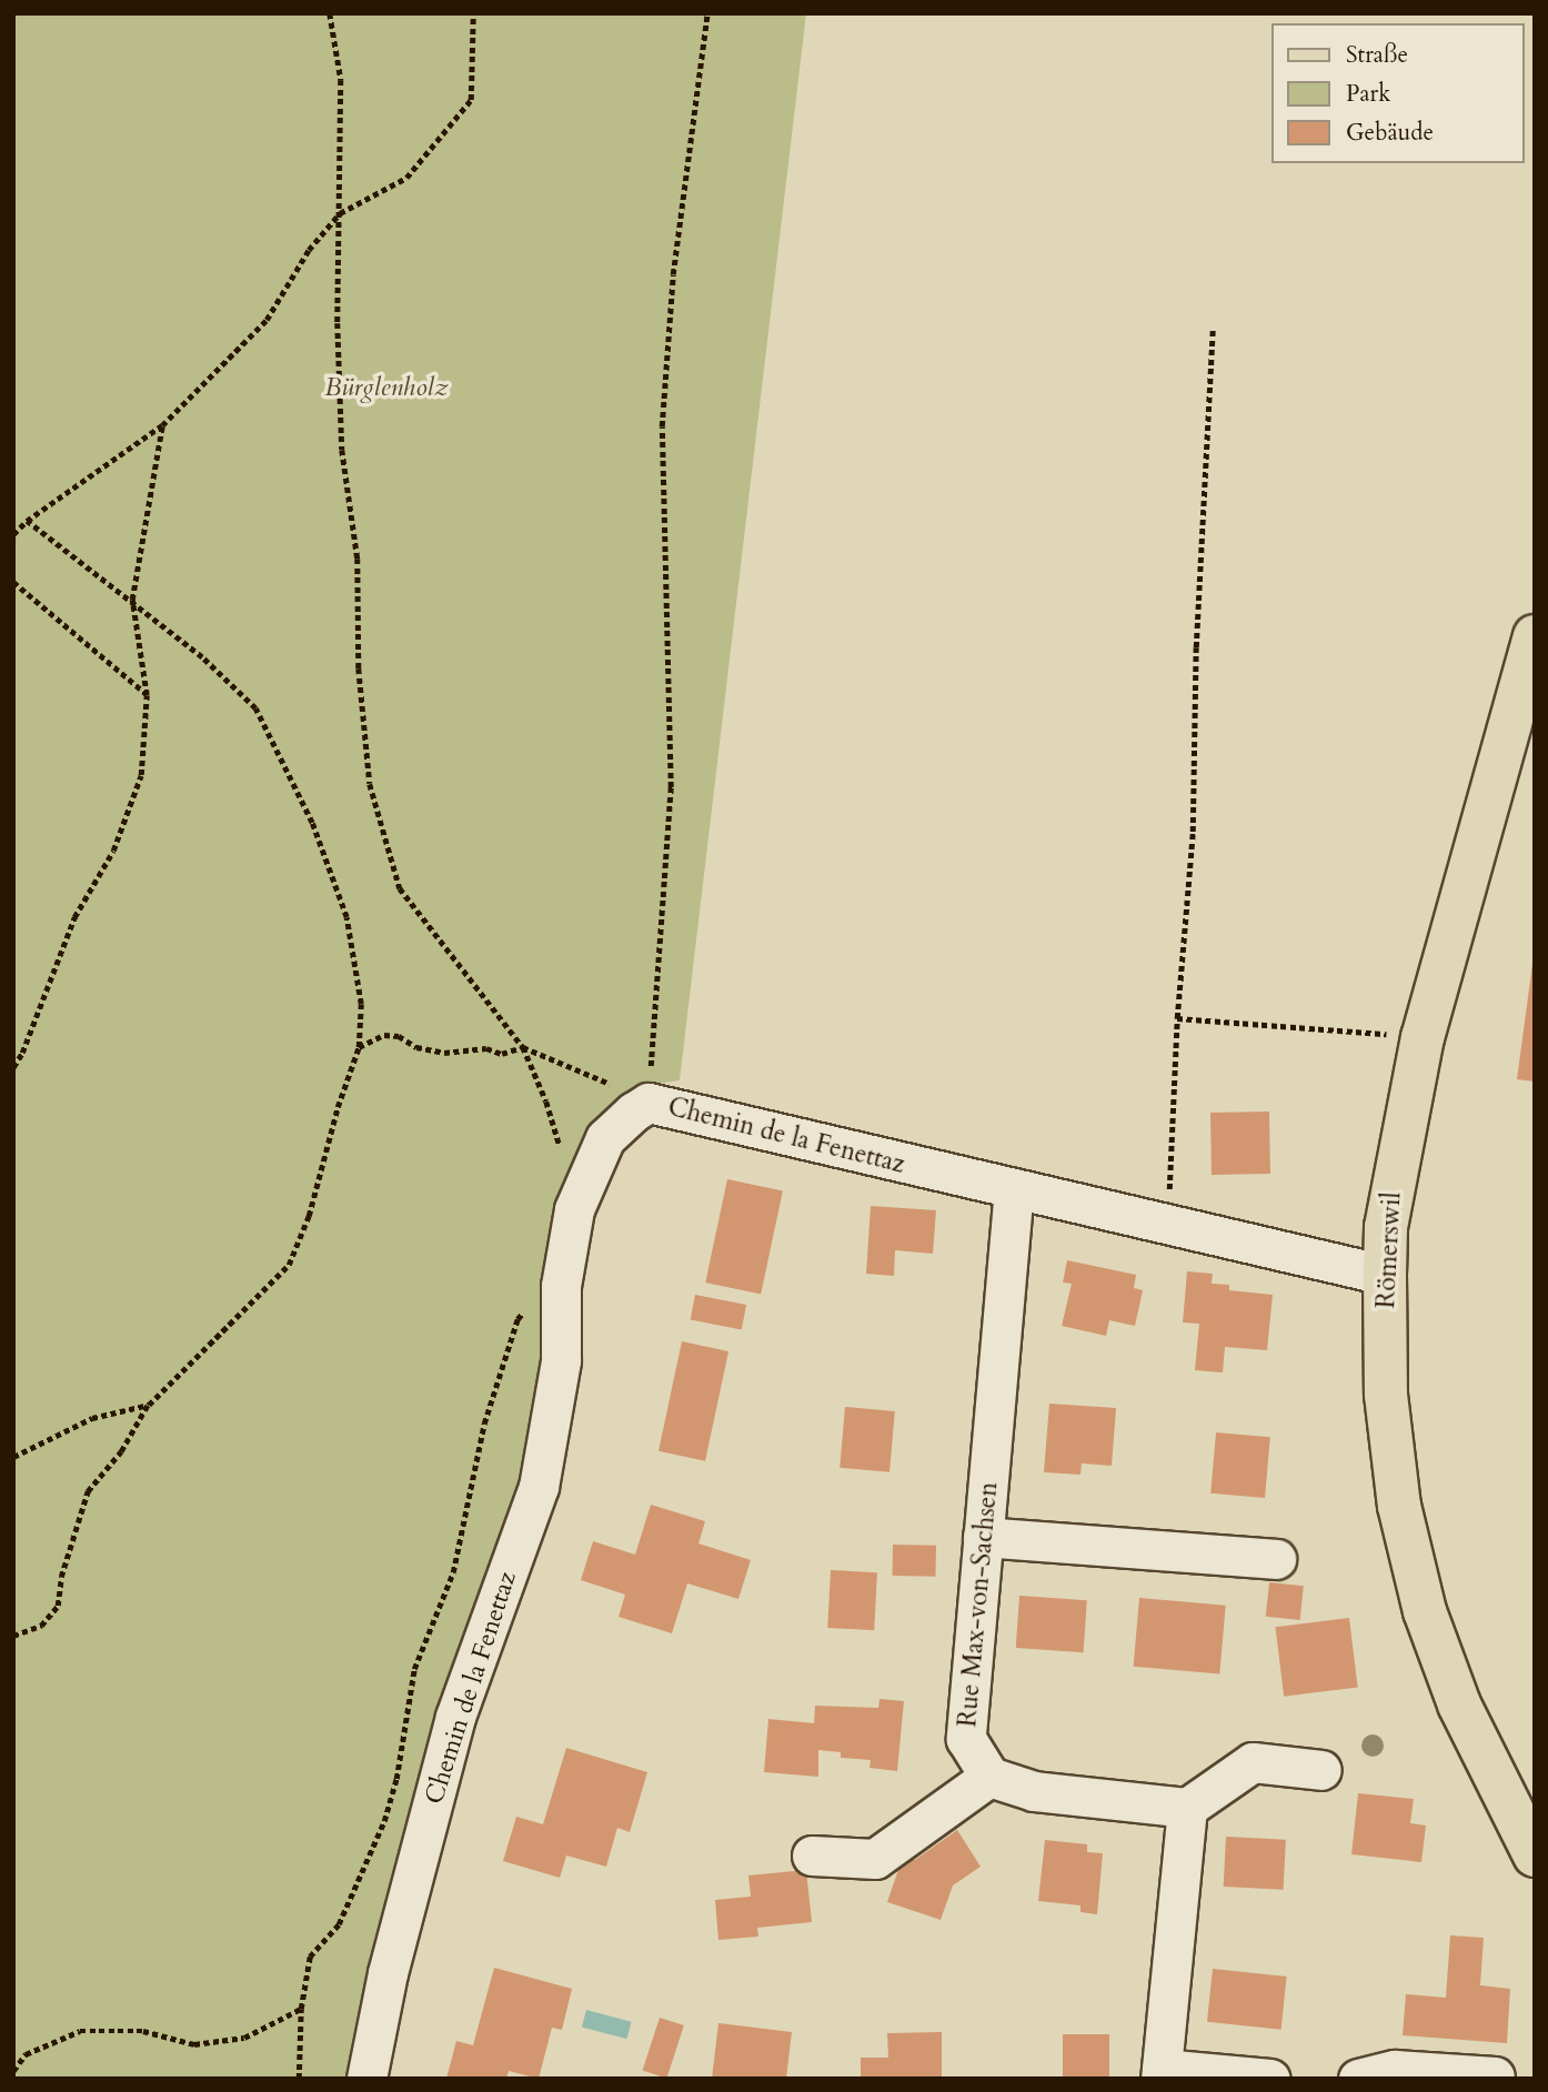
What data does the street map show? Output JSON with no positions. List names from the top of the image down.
{
  "streets": {
    "main road": ["Römerswil"],
    "street": ["Chemin de la Fenettaz", "Rue Max-von-Sachsen"]
  },
  "crossings": [
    ["Chemin de la Fenettaz", "Römerswil"],
    ["Chemin de la Fenettaz", "Rue Max-von-Sachsen"]
  ],
  "parks": ["Bürglenholz"],
  "legend": ["Straße", "Park", "Gebäude"]
}
